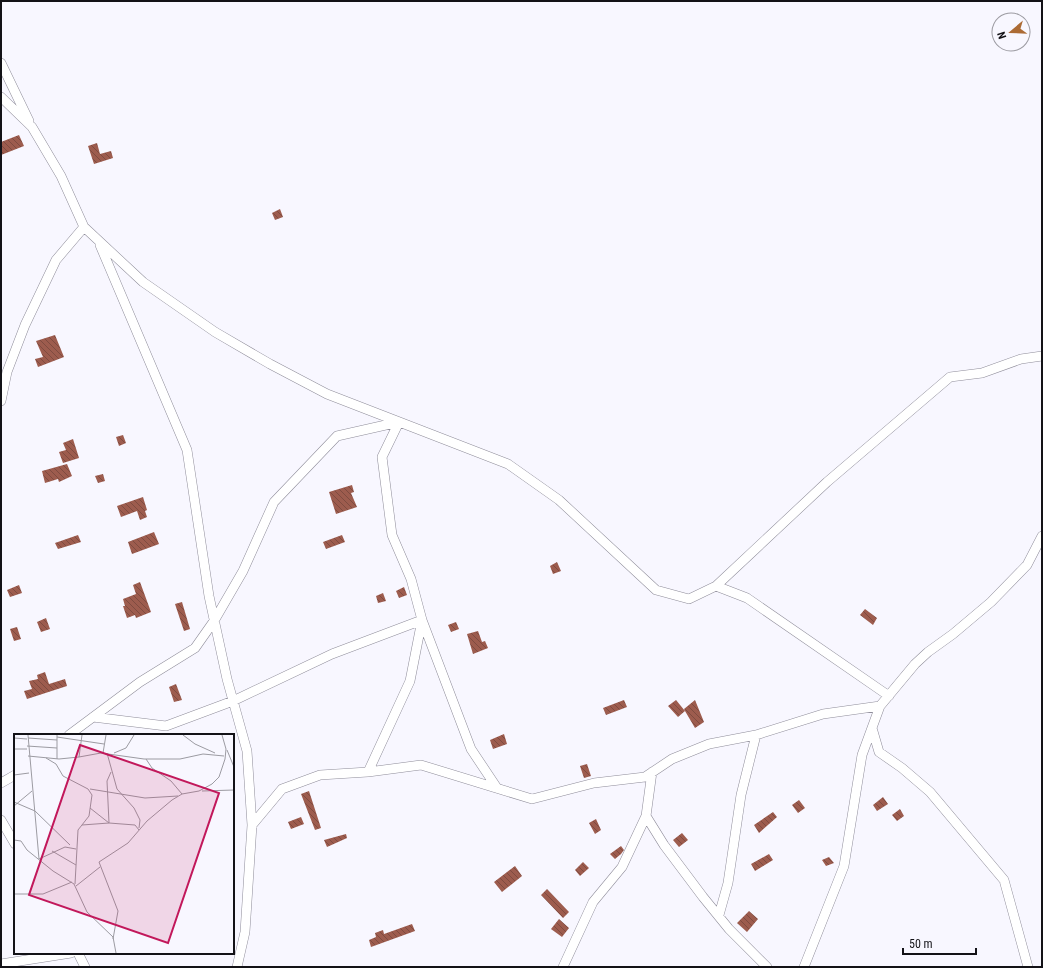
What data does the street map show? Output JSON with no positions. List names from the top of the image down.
{
  "scale_bar": "50 m",
  "north": "left"
}
